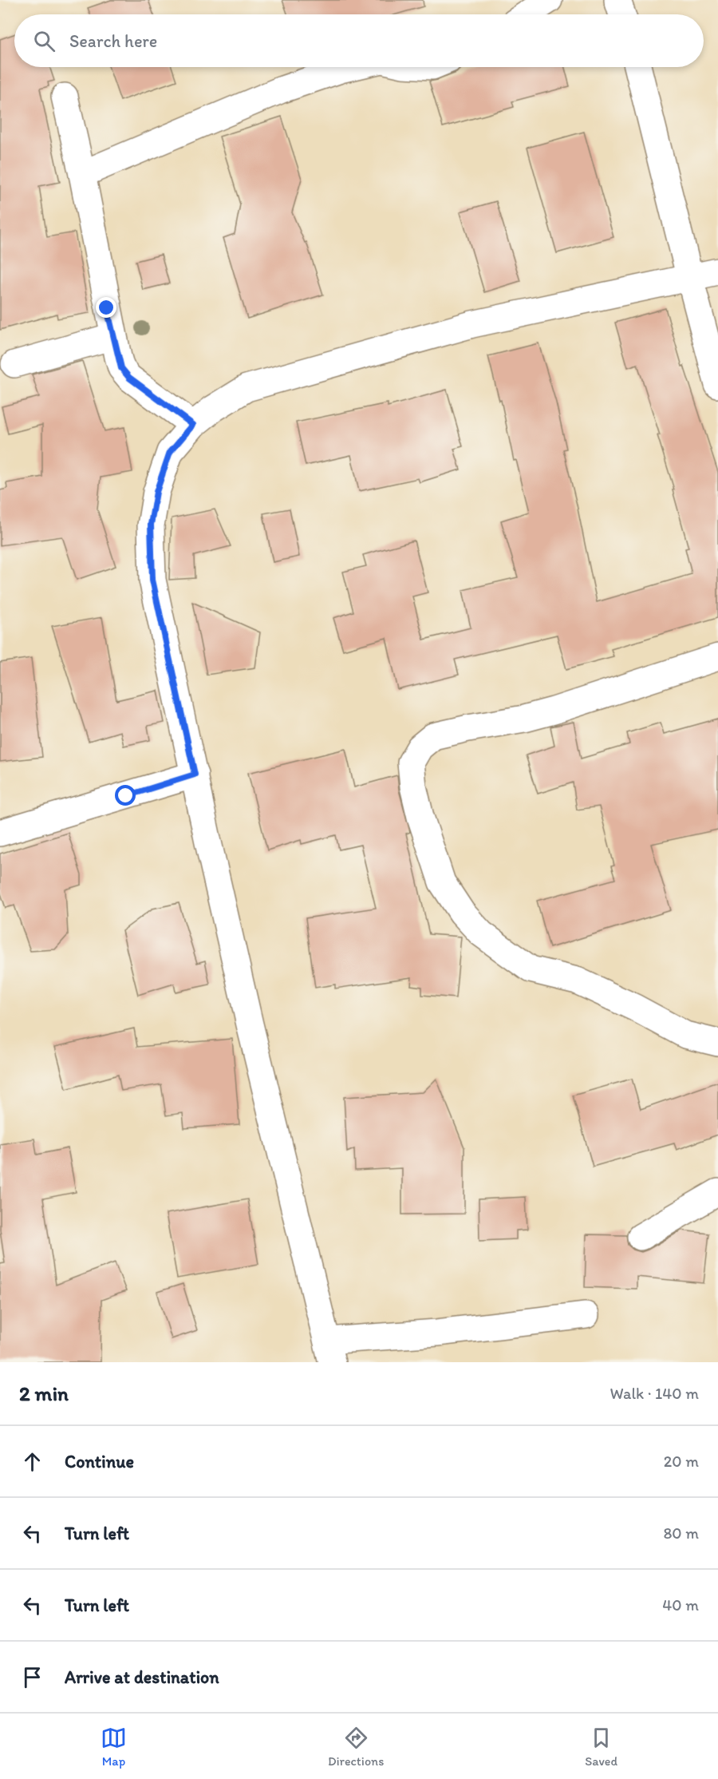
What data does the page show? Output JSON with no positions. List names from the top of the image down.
{
  "page": {
    "search": "Search here",
    "heading": ["2 min", "Walk · 140 m"],
    "list": [
      ["Continue", "20 m"],
      ["Turn left", "80 m"],
      ["Turn left", "40 m"],
      "Arrive at destination"
    ],
    "nav": ["Map", "Directions", "Saved"]
  }
}
